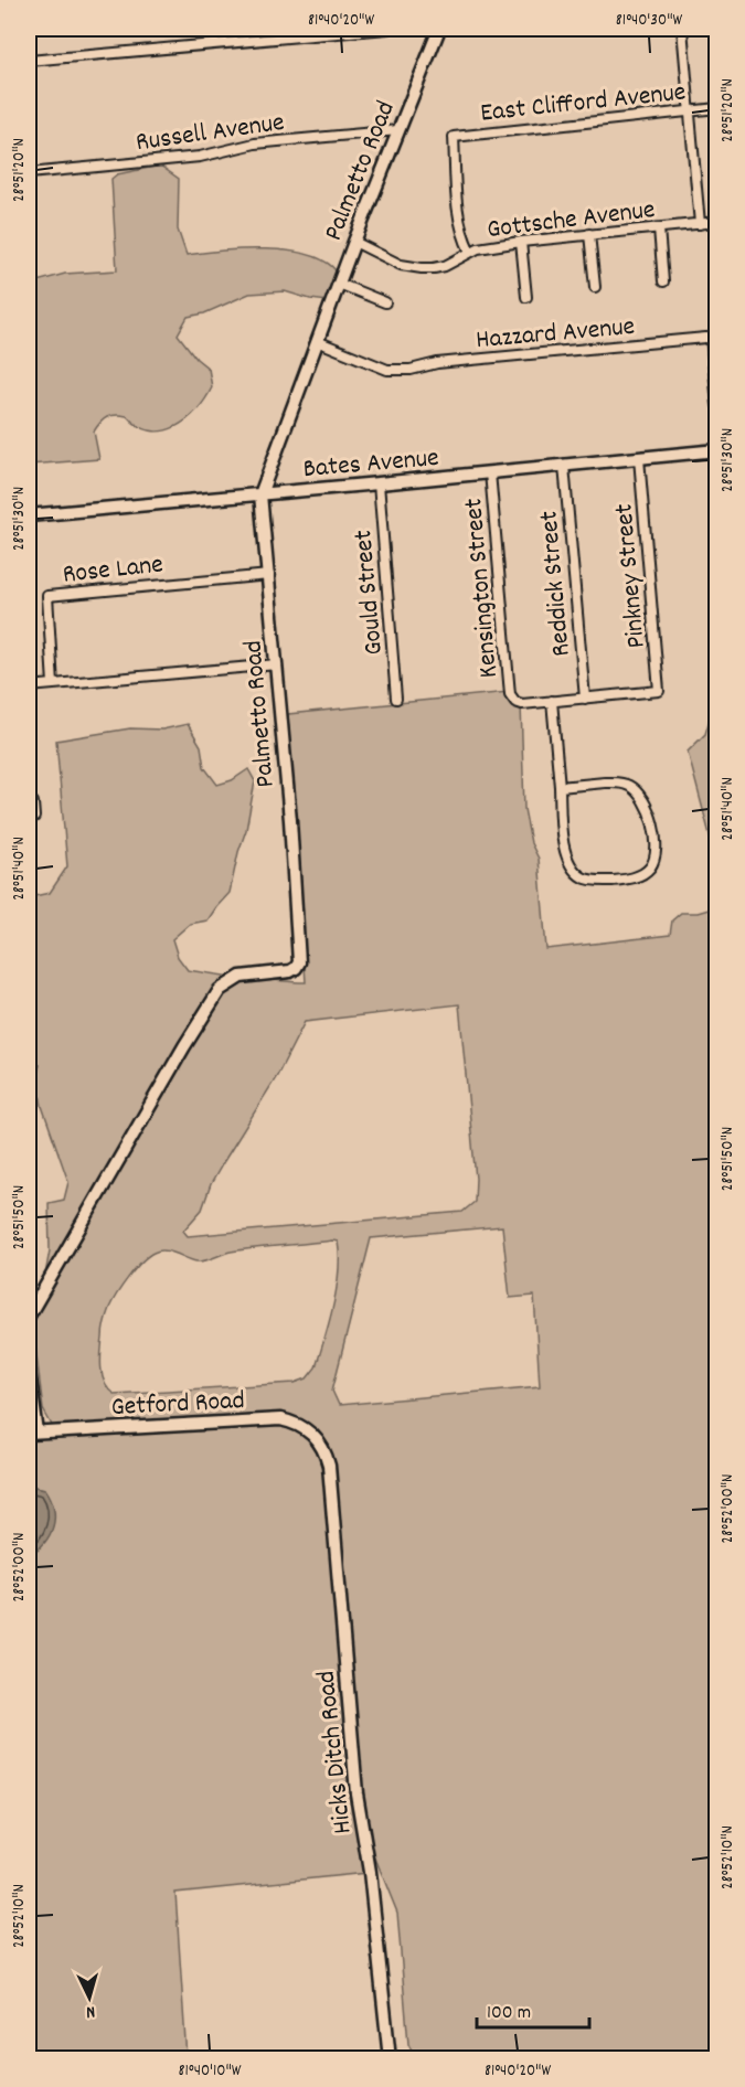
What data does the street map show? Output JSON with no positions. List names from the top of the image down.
{
  "streets": {
    "street": [
      "East Clifford Avenue",
      "Russell Avenue",
      "Palmetto Road",
      "Gottsche Avenue",
      "Hazzard Avenue",
      "Bates Avenue",
      "Rose Lane",
      "Pinkney Street",
      "Reddick Street",
      "Kensington Street",
      "Gould Street",
      "Getford Road",
      "Hicks Ditch Road"
    ]
  },
  "crossings": [
    ["East Clifford Avenue", "Gottsche Avenue"],
    ["Russell Avenue", "Palmetto Road"],
    ["Palmetto Road", "Gottsche Avenue"],
    ["Palmetto Road", "Hazzard Avenue"],
    ["Palmetto Road", "Bates Avenue"],
    ["Palmetto Road", "Rose Lane"],
    ["Bates Avenue", "Pinkney Street"],
    ["Bates Avenue", "Reddick Street"],
    ["Bates Avenue", "Kensington Street"],
    ["Bates Avenue", "Gould Street"],
    ["Pinkney Street", "Kensington Street"],
    ["Reddick Street", "Kensington Street"],
    ["Getford Road", "Hicks Ditch Road"]
  ],
  "scale_bar": "100 m",
  "north": "bottom",
  "coordinates": [
    "81°40'20\"W",
    "81°40'30\"W",
    "28°51'20\"N",
    "28°51'30\"N",
    "28°51'40\"N",
    "28°51'50\"N",
    "28°52'00\"N",
    "28°52'10\"N",
    "81°40'10\"W"
  ]
}
